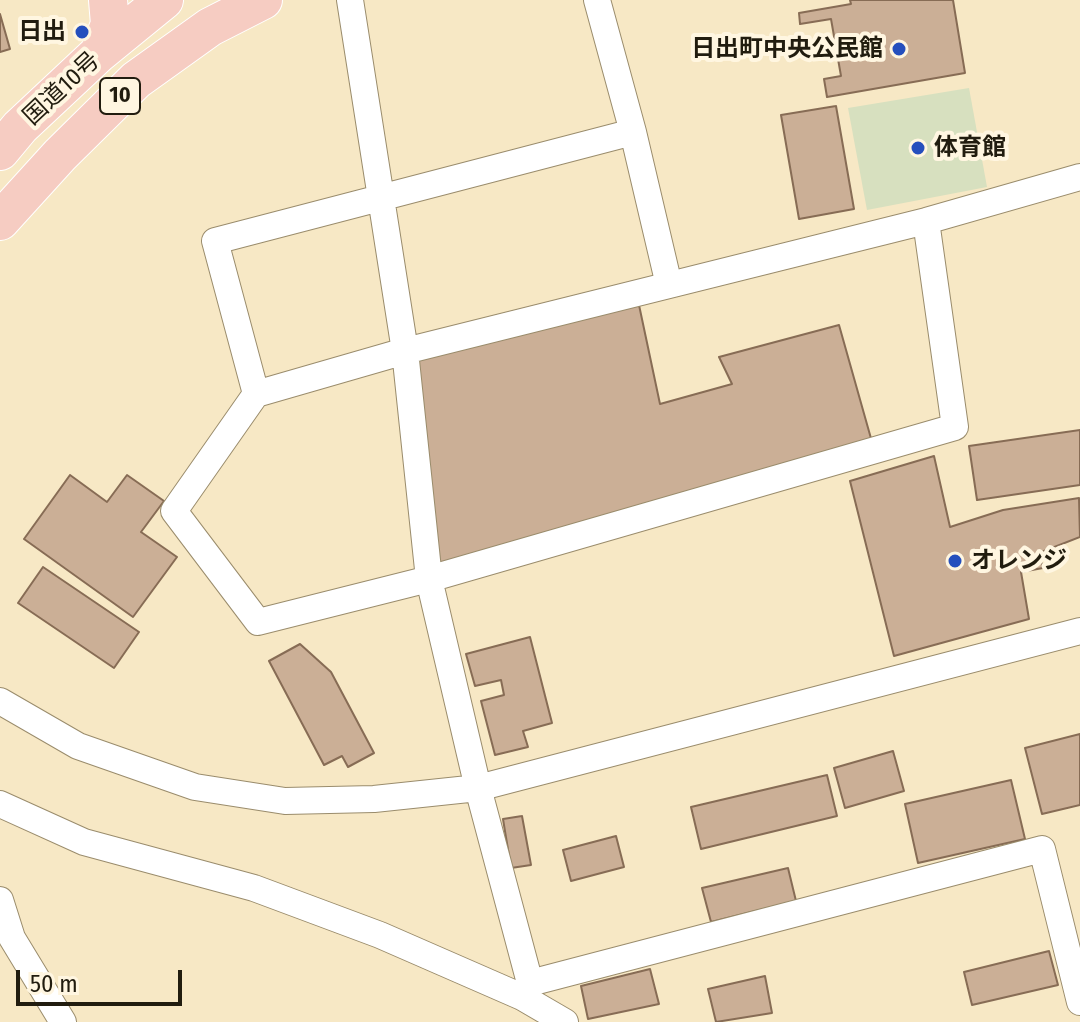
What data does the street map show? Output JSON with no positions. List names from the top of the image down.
{
  "streets": {
    "highway": ["国道10号", "10"]
  },
  "places": [
    "日出",
    "日出町中央公民館",
    "体育館",
    "オレンジ"
  ],
  "scale_bar": "50 m"
}
